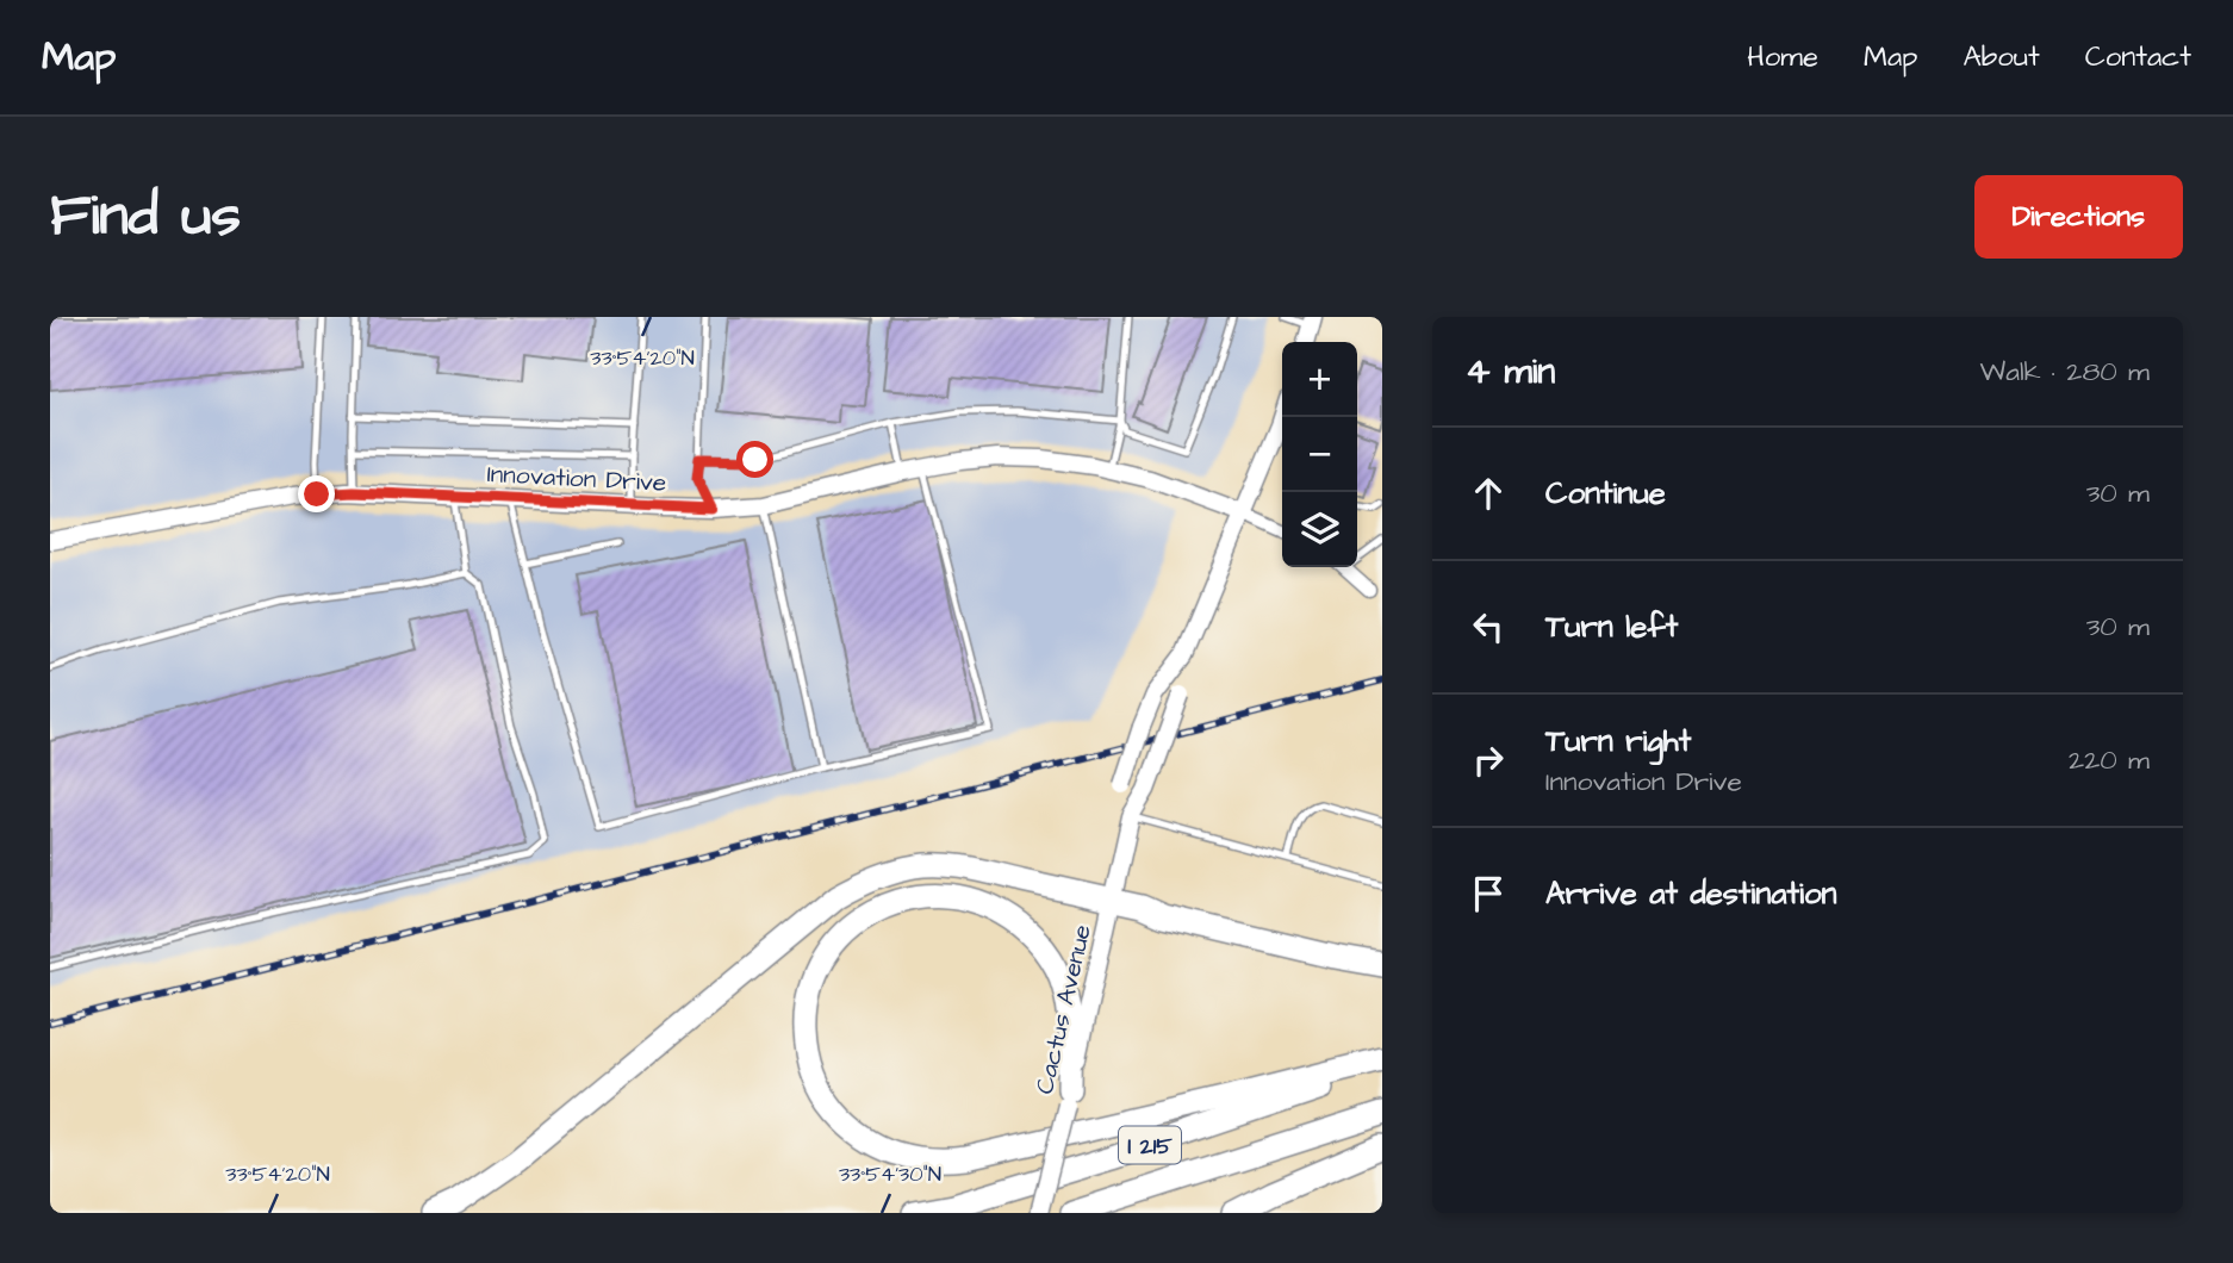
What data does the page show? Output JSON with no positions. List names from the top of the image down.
{
  "streets": {
    "highway": ["I 215"],
    "street": ["Innovation Drive", "Cactus Avenue"]
  },
  "crossings": [
    ["Innovation Drive", "Cactus Avenue"]
  ],
  "page": {
    "header": "Map",
    "nav": [
      "Home",
      "Map",
      "About",
      "Contact"
    ],
    "buttons": "Directions",
    "title": "Find us",
    "heading": ["4 min", "Walk · 280 m"],
    "map_buttons": ["+", "−"],
    "list": [
      ["Continue", "30 m"],
      ["Turn left", "30 m"],
      ["Turn right", "Innovation Drive", "220 m"],
      "Arrive at destination"
    ]
  },
  "coordinates": ["33°54'20\"N", "33°54'30\"N"]
}
